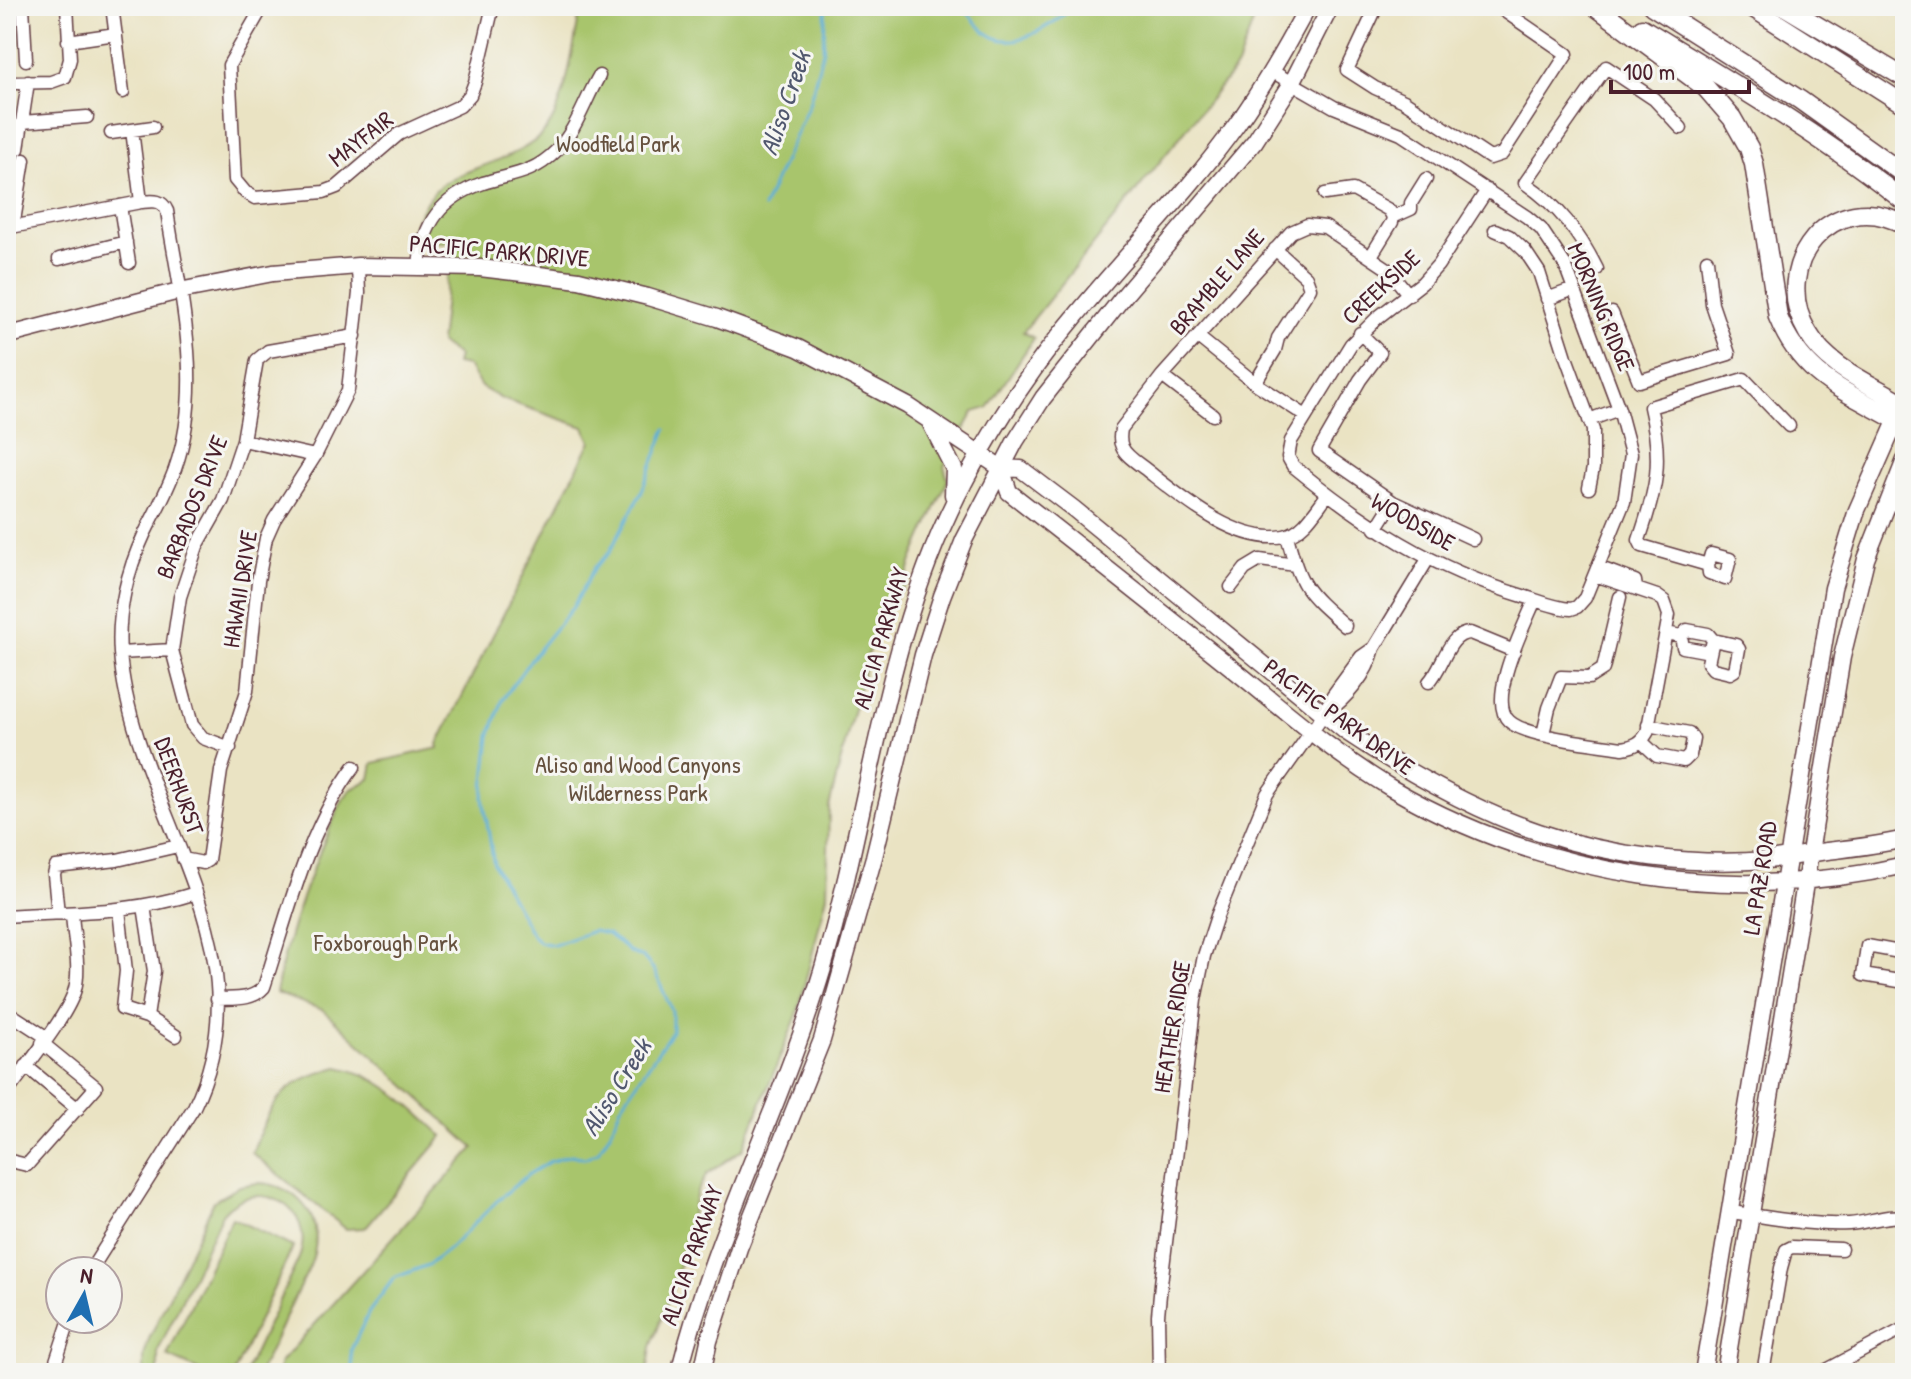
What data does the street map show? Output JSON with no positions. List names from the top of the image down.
{
  "streets": {
    "main road": ["PACIFIC PARK DRIVE", "ALICIA PARKWAY", "LA PAZ ROAD"],
    "street": [
      "MAYFAIR",
      "BRAMBLE LANE",
      "CREEKSIDE",
      "MORNING RIDGE",
      "BARBADOS DRIVE",
      "WOODSIDE",
      "HAWAII DRIVE",
      "DEERHURST",
      "HEATHER RIDGE"
    ]
  },
  "crossings": [
    ["PACIFIC PARK DRIVE", "HAWAII DRIVE"],
    ["PACIFIC PARK DRIVE", "ALICIA PARKWAY"],
    ["PACIFIC PARK DRIVE", "DEERHURST"],
    ["PACIFIC PARK DRIVE", "LA PAZ ROAD"],
    ["PACIFIC PARK DRIVE", "HEATHER RIDGE"],
    ["BRAMBLE LANE", "CREEKSIDE"],
    ["CREEKSIDE", "MORNING RIDGE"],
    ["CREEKSIDE", "WOODSIDE"],
    ["MORNING RIDGE", "WOODSIDE"],
    ["MORNING RIDGE", "ALICIA PARKWAY"],
    ["BARBADOS DRIVE", "HAWAII DRIVE"],
    ["WOODSIDE", "HEATHER RIDGE"],
    ["HAWAII DRIVE", "DEERHURST"]
  ],
  "water": ["Aliso Creek"],
  "parks": ["Woodfield Park", "Aliso and Wood Canyons Wilderness Park", "Foxborough Park"],
  "scale_bar": "100 m",
  "north": "top"
}
